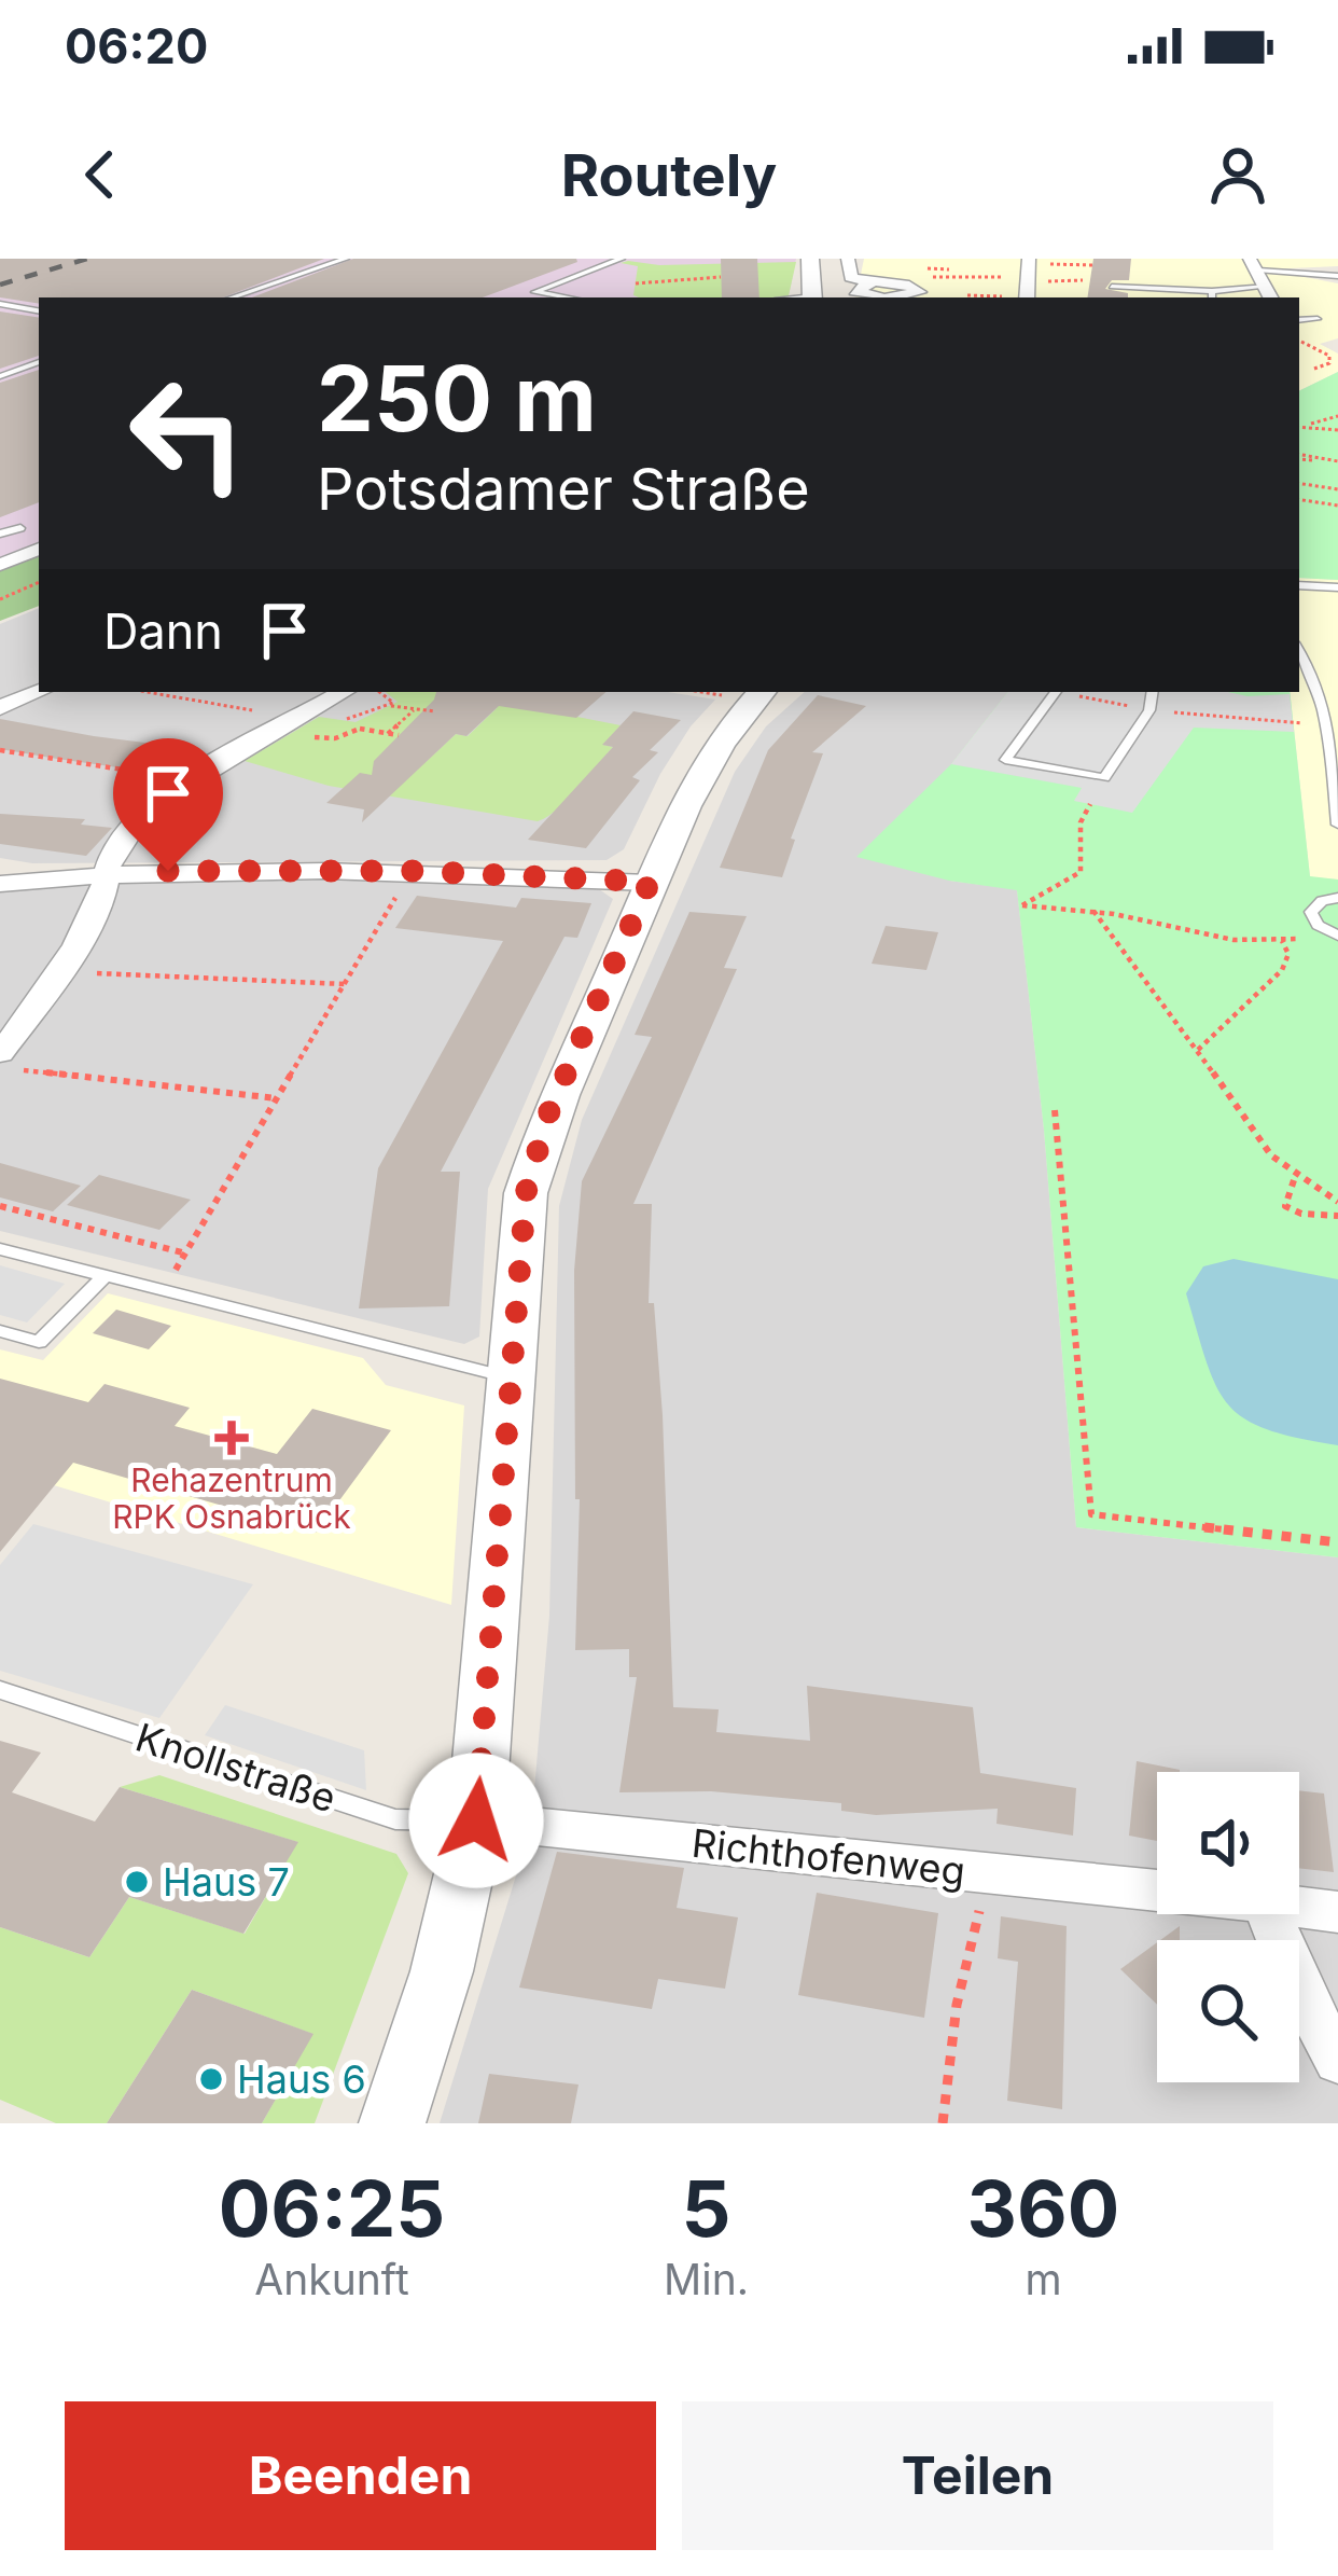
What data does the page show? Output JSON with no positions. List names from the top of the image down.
{
  "streets": {
    "street": ["Richthofenweg"],
    "lane": ["Knollstraße"]
  },
  "crossings": [
    ["Knollstraße", "Richthofenweg"]
  ],
  "places": {
    "health": ["Rehazentrum RPK Osnabrück"],
    "other": ["Haus 7", "Haus 6"]
  },
  "page": {
    "status": "06:20",
    "header": "Routely",
    "turn": ["250 m", "Potsdamer Straße"],
    "then": "Dann",
    "eta": [
      "06:25",
      "Ankunft",
      "5",
      "Min.",
      "360",
      "m"
    ],
    "buttons": ["Beenden", "Teilen"]
  }
}
